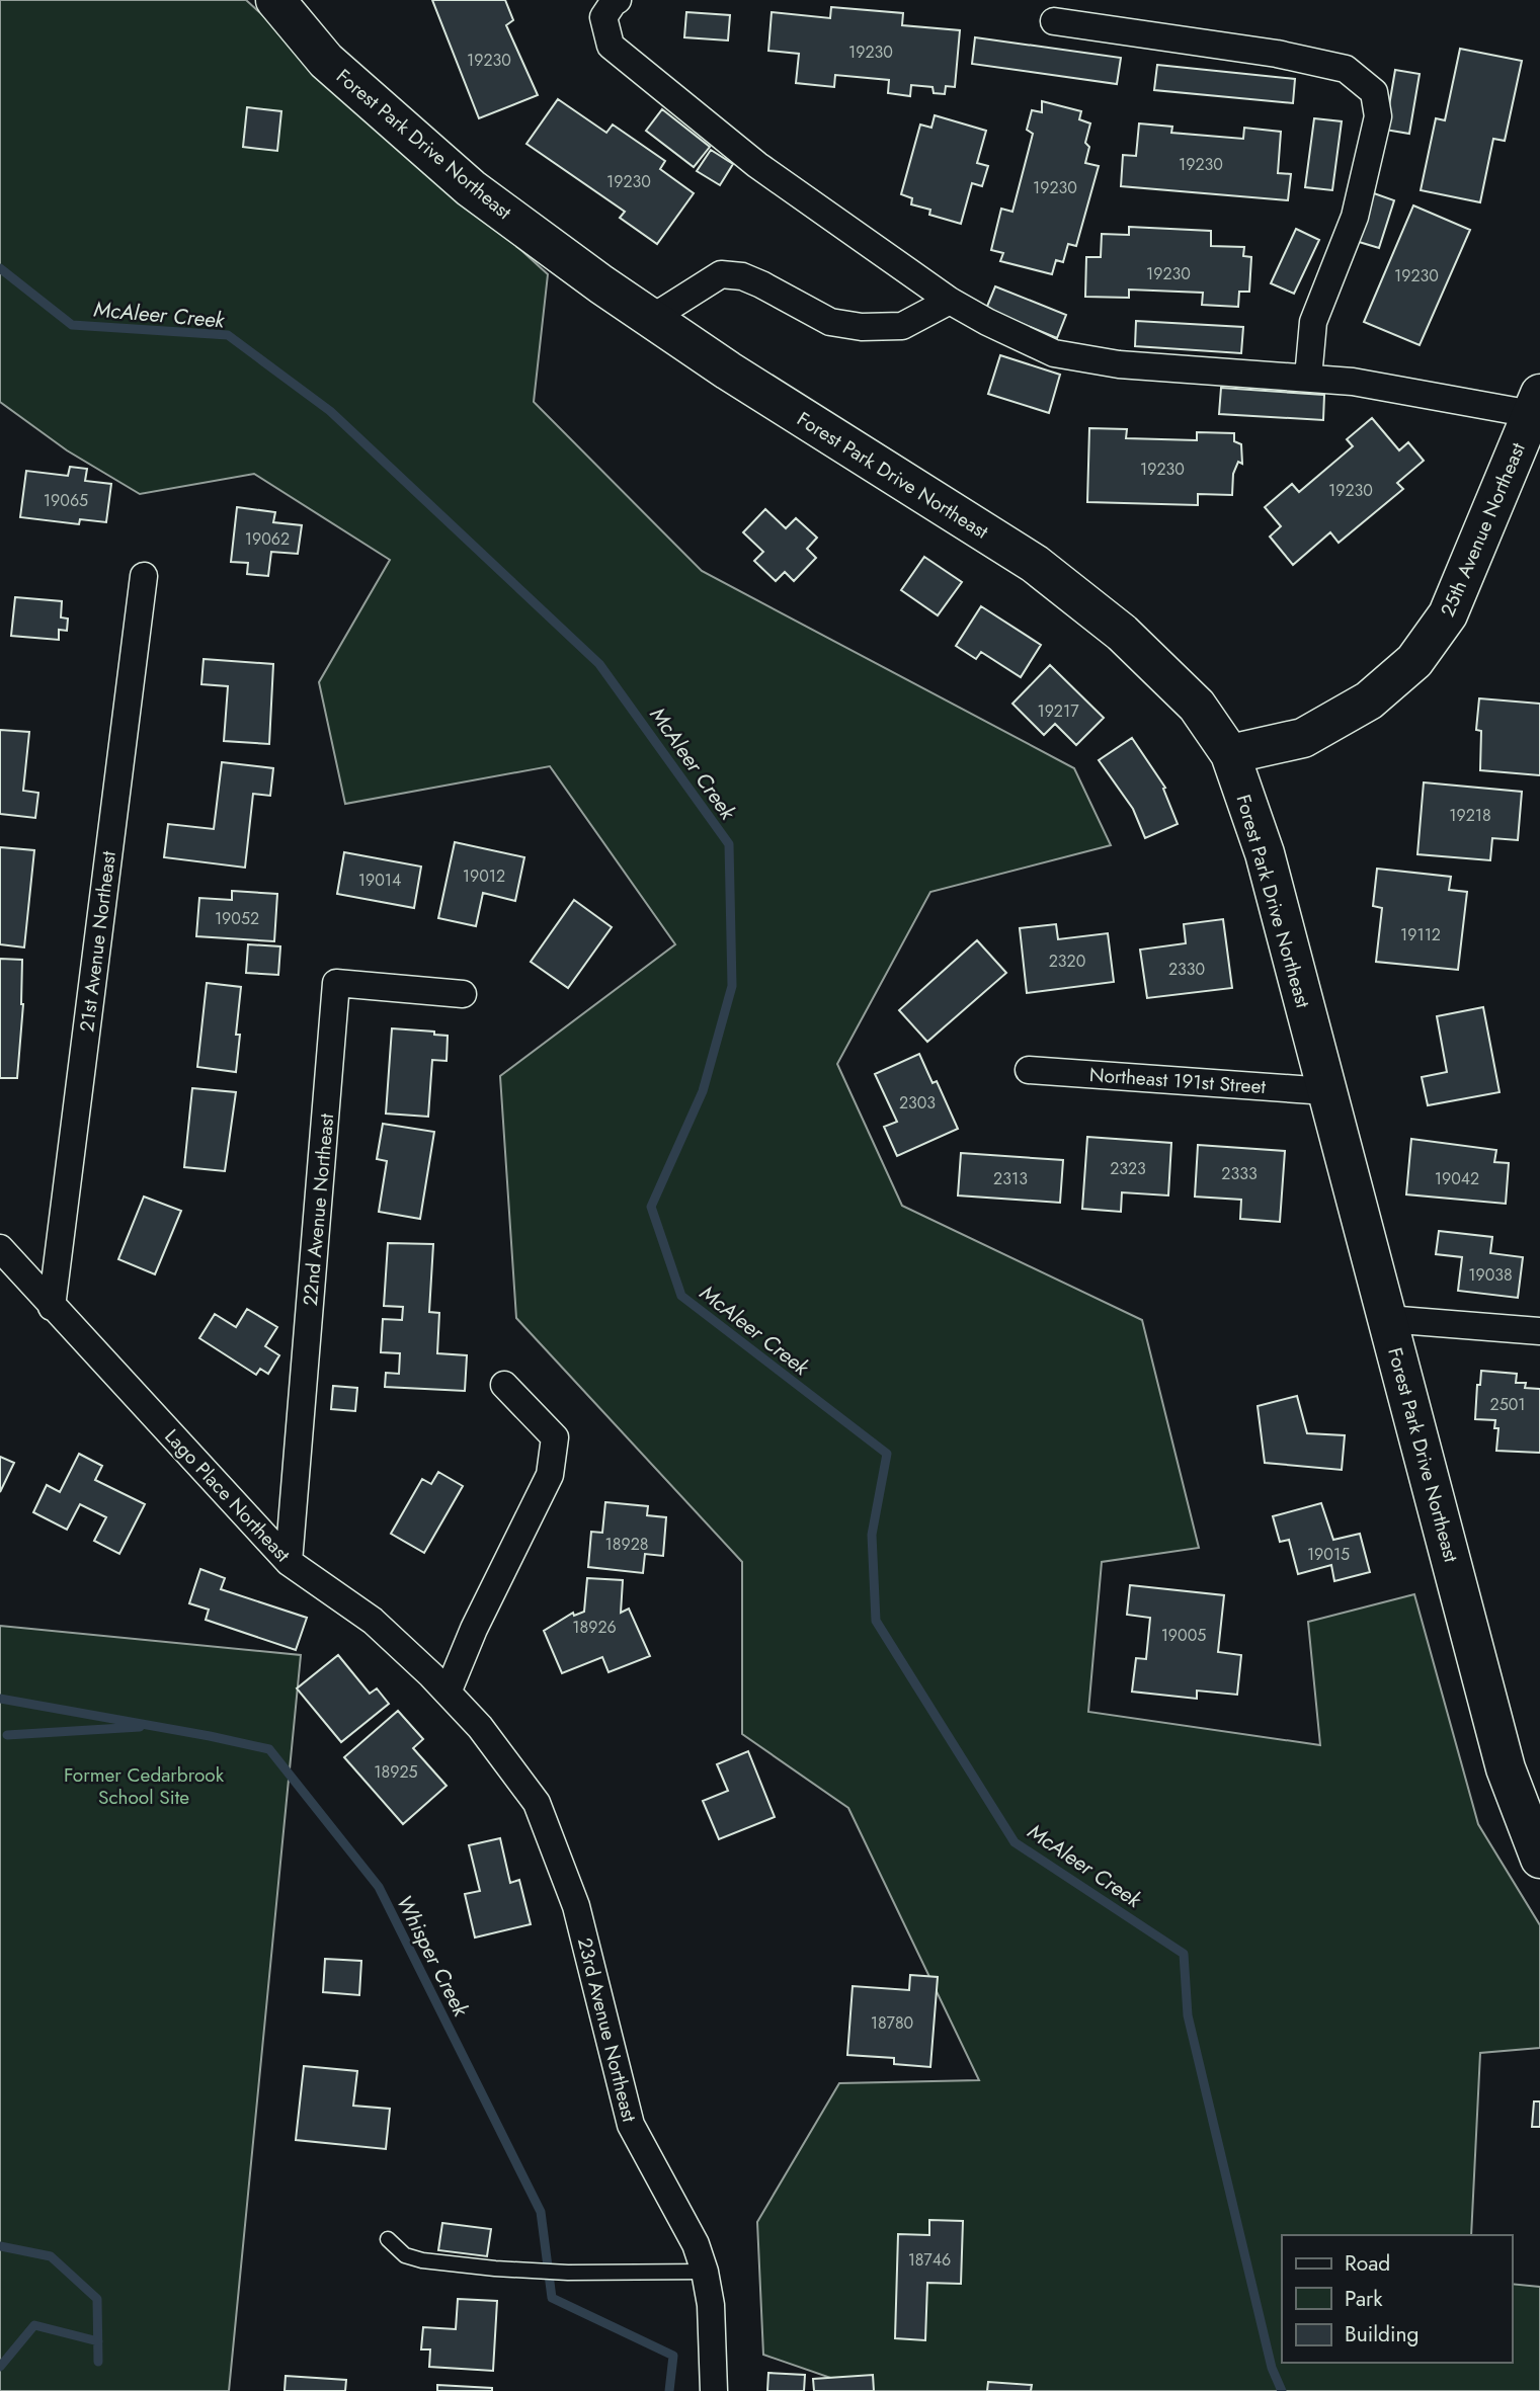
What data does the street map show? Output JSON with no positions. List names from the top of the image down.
{
  "streets": {
    "street": [
      "Forest Park Drive Northeast",
      "25th Avenue Northeast",
      "21st Avenue Northeast",
      "Northeast 191st Street",
      "22nd Avenue Northeast",
      "Lago Place Northeast",
      "23rd Avenue Northeast"
    ]
  },
  "crossings": [
    ["Forest Park Drive Northeast", "25th Avenue Northeast"],
    ["Forest Park Drive Northeast", "Northeast 191st Street"],
    ["21st Avenue Northeast", "Lago Place Northeast"],
    ["22nd Avenue Northeast", "Lago Place Northeast"],
    ["Lago Place Northeast", "23rd Avenue Northeast"]
  ],
  "water": ["McAleer Creek", "Whisper Creek"],
  "parks": ["Former Cedarbrook School Site"],
  "house_numbers": [
    "19230",
    "19230",
    "19230",
    "19230",
    "19230",
    "19230",
    "19230",
    "19230",
    "19230",
    "19065",
    "19062",
    "19217",
    "19218",
    "19012",
    "19014",
    "19052",
    "19112",
    "2320",
    "2330",
    "2303",
    "2323",
    "2333",
    "2313",
    "19042",
    "19038",
    "2501",
    "18928",
    "19015",
    "18926",
    "19005",
    "18925",
    "18780",
    "18746"
  ],
  "legend": ["Road", "Park", "Building"]
}
